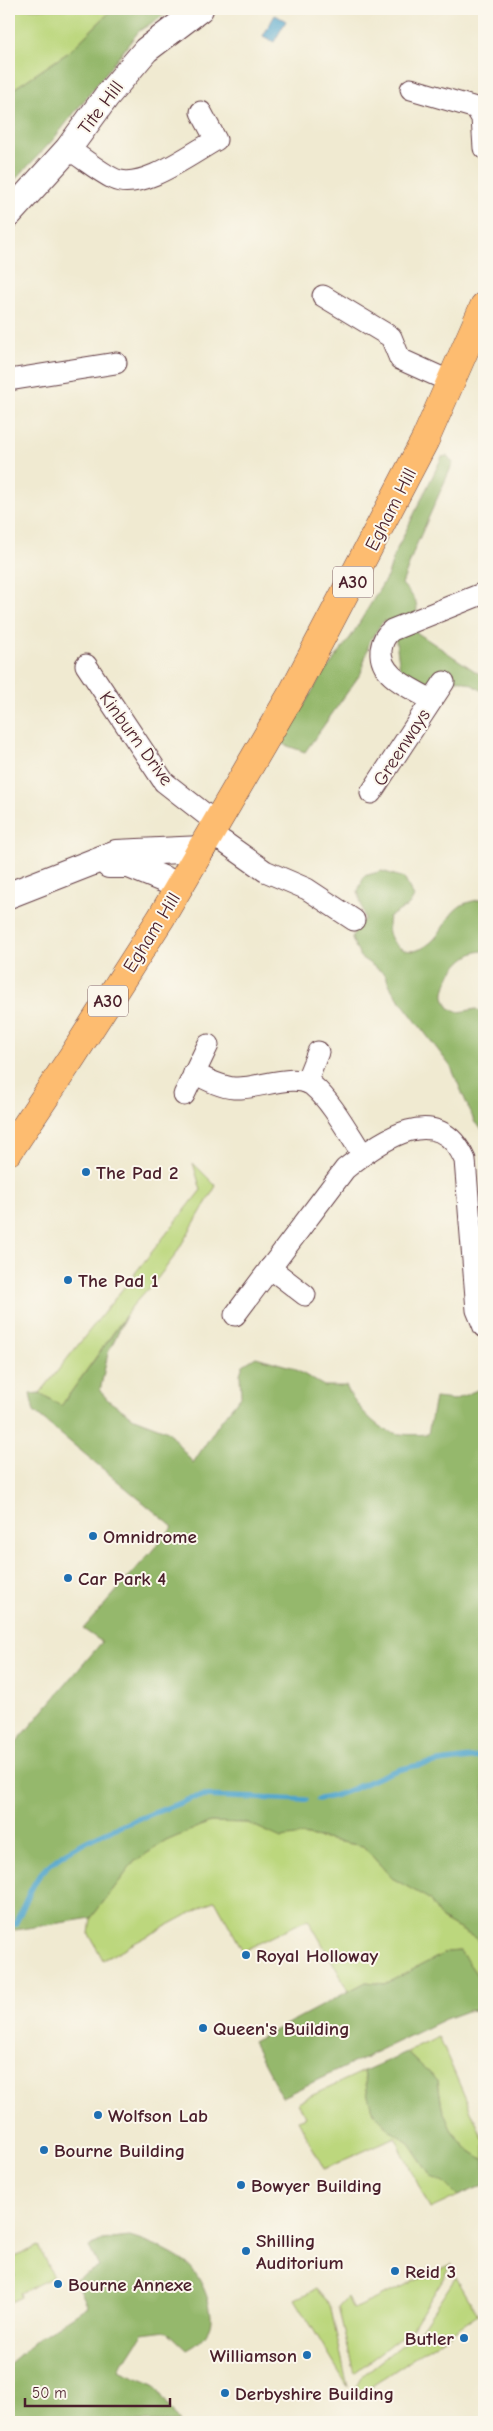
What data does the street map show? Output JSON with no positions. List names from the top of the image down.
{
  "streets": {
    "main road": ["Egham Hill", "A30"],
    "street": ["Tite Hill", "Kinburn Drive", "Greenways"]
  },
  "crossings": [
    ["Egham Hill", "Kinburn Drive"]
  ],
  "places": [
    "The Pad 2",
    "The Pad 1",
    "Omnidrome",
    "Car Park 4",
    "Royal Holloway",
    "Queen's Building",
    "Wolfson Lab",
    "Bourne Building",
    "Bowyer Building",
    "Shilling Auditorium",
    "Reid 3",
    "Bourne Annexe",
    "Butler",
    "Williamson",
    "Derbyshire Building"
  ],
  "scale_bar": "50 m"
}
